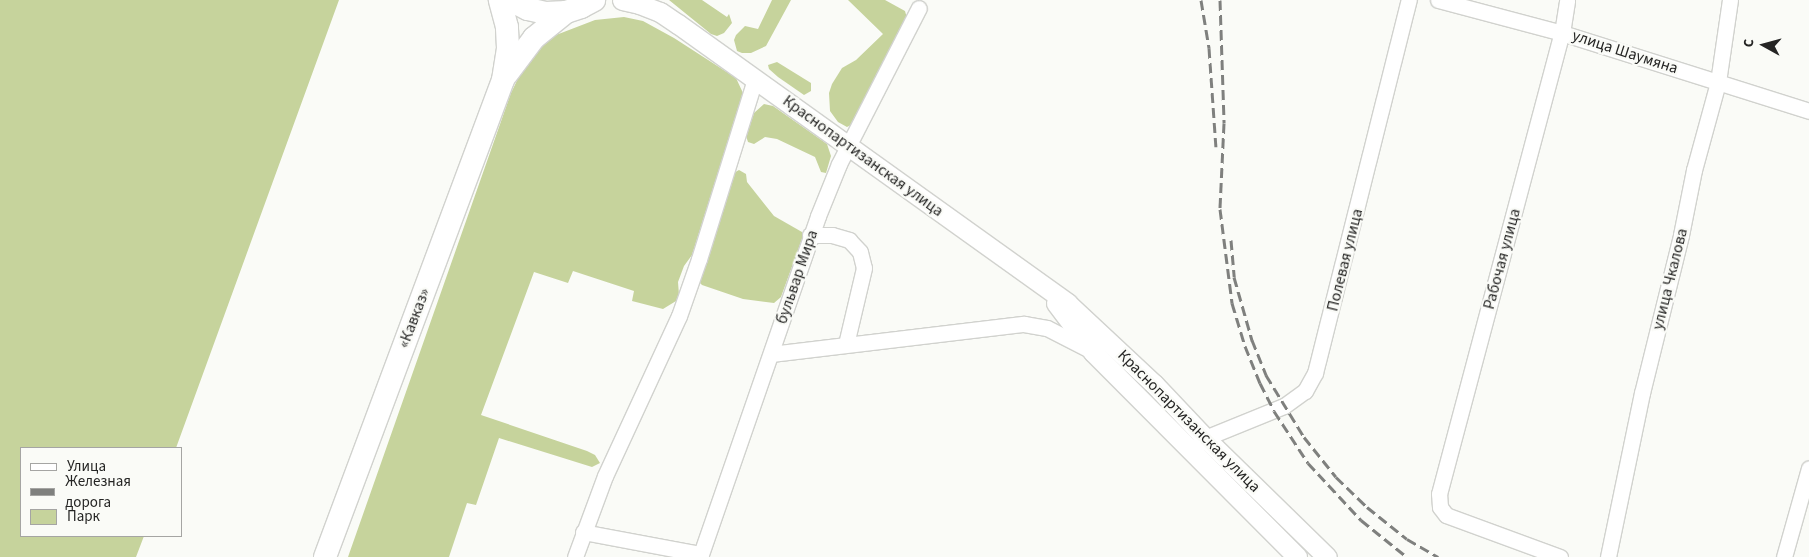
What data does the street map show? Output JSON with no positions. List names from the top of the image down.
{
  "streets": {
    "highway": ["«Кавказ»"],
    "main road": ["Краснопартизанская улица"],
    "street": [
      "улица Шаумяна",
      "Рабочая улица",
      "Полевая улица",
      "бульвар Мира",
      "улица Чкалова"
    ]
  },
  "crossings": [
    ["улица Шаумяна", "Рабочая улица"],
    ["улица Шаумяна", "улица Чкалова"],
    ["Краснопартизанская улица", "Полевая улица"],
    ["Краснопартизанская улица", "бульвар Мира"]
  ],
  "legend": ["Улица", "Железная дорога", "Парк"],
  "north": "left"
}
